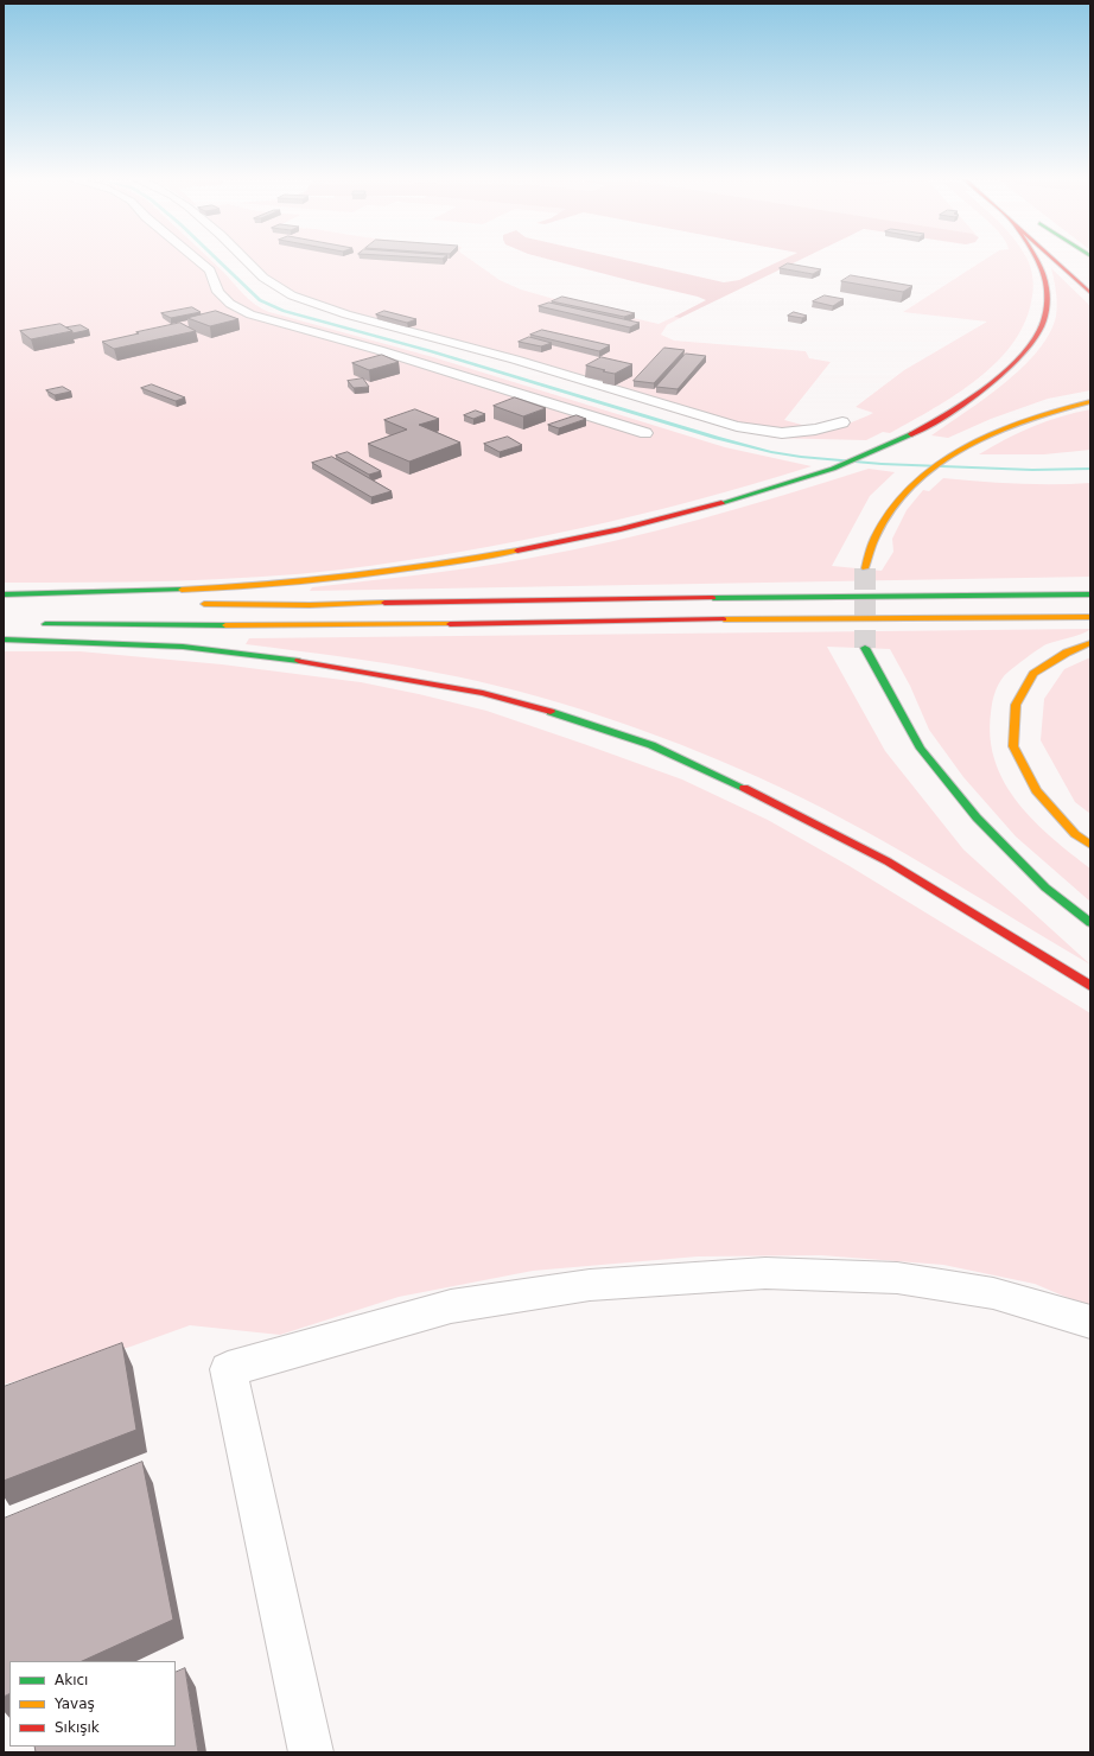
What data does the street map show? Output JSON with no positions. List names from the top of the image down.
{
  "legend": ["Akıcı", "Yavaş", "Sıkışık"]
}
